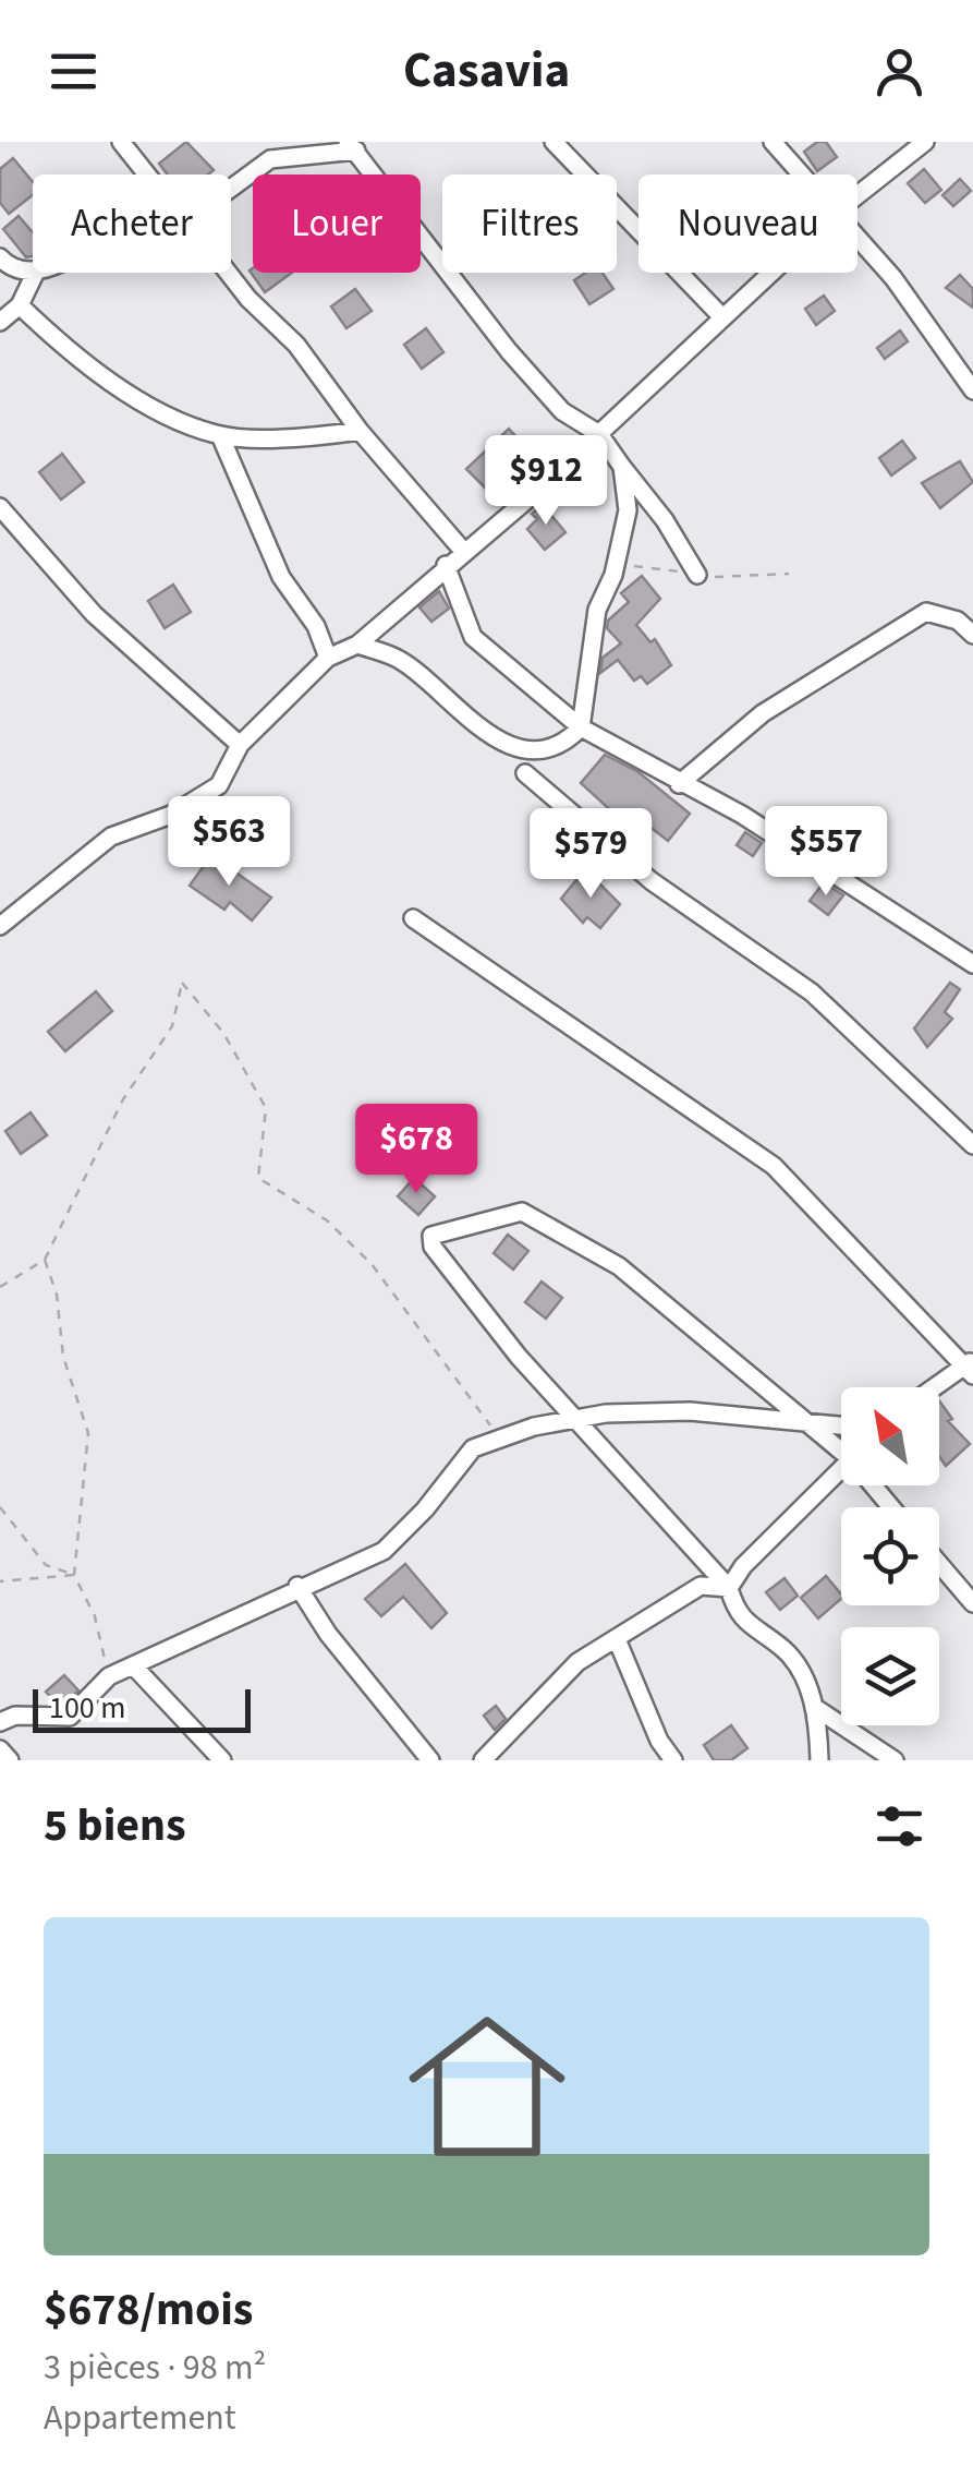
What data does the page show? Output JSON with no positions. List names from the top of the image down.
{
  "scale_bar": "100 m",
  "north": "top left",
  "page": {
    "header": "Casavia",
    "chip": [
      "Acheter",
      "Louer",
      "Filtres",
      "Nouveau"
    ],
    "price": [
      "$912",
      "$563",
      "$557",
      "$579",
      "$678"
    ],
    "scale": "100 m",
    "heading": "5 biens",
    "list": [
      {
        "name": "$678/mois",
        "note": "3 pièces · 98 m² · Appartement"
      }
    ]
  }
}
